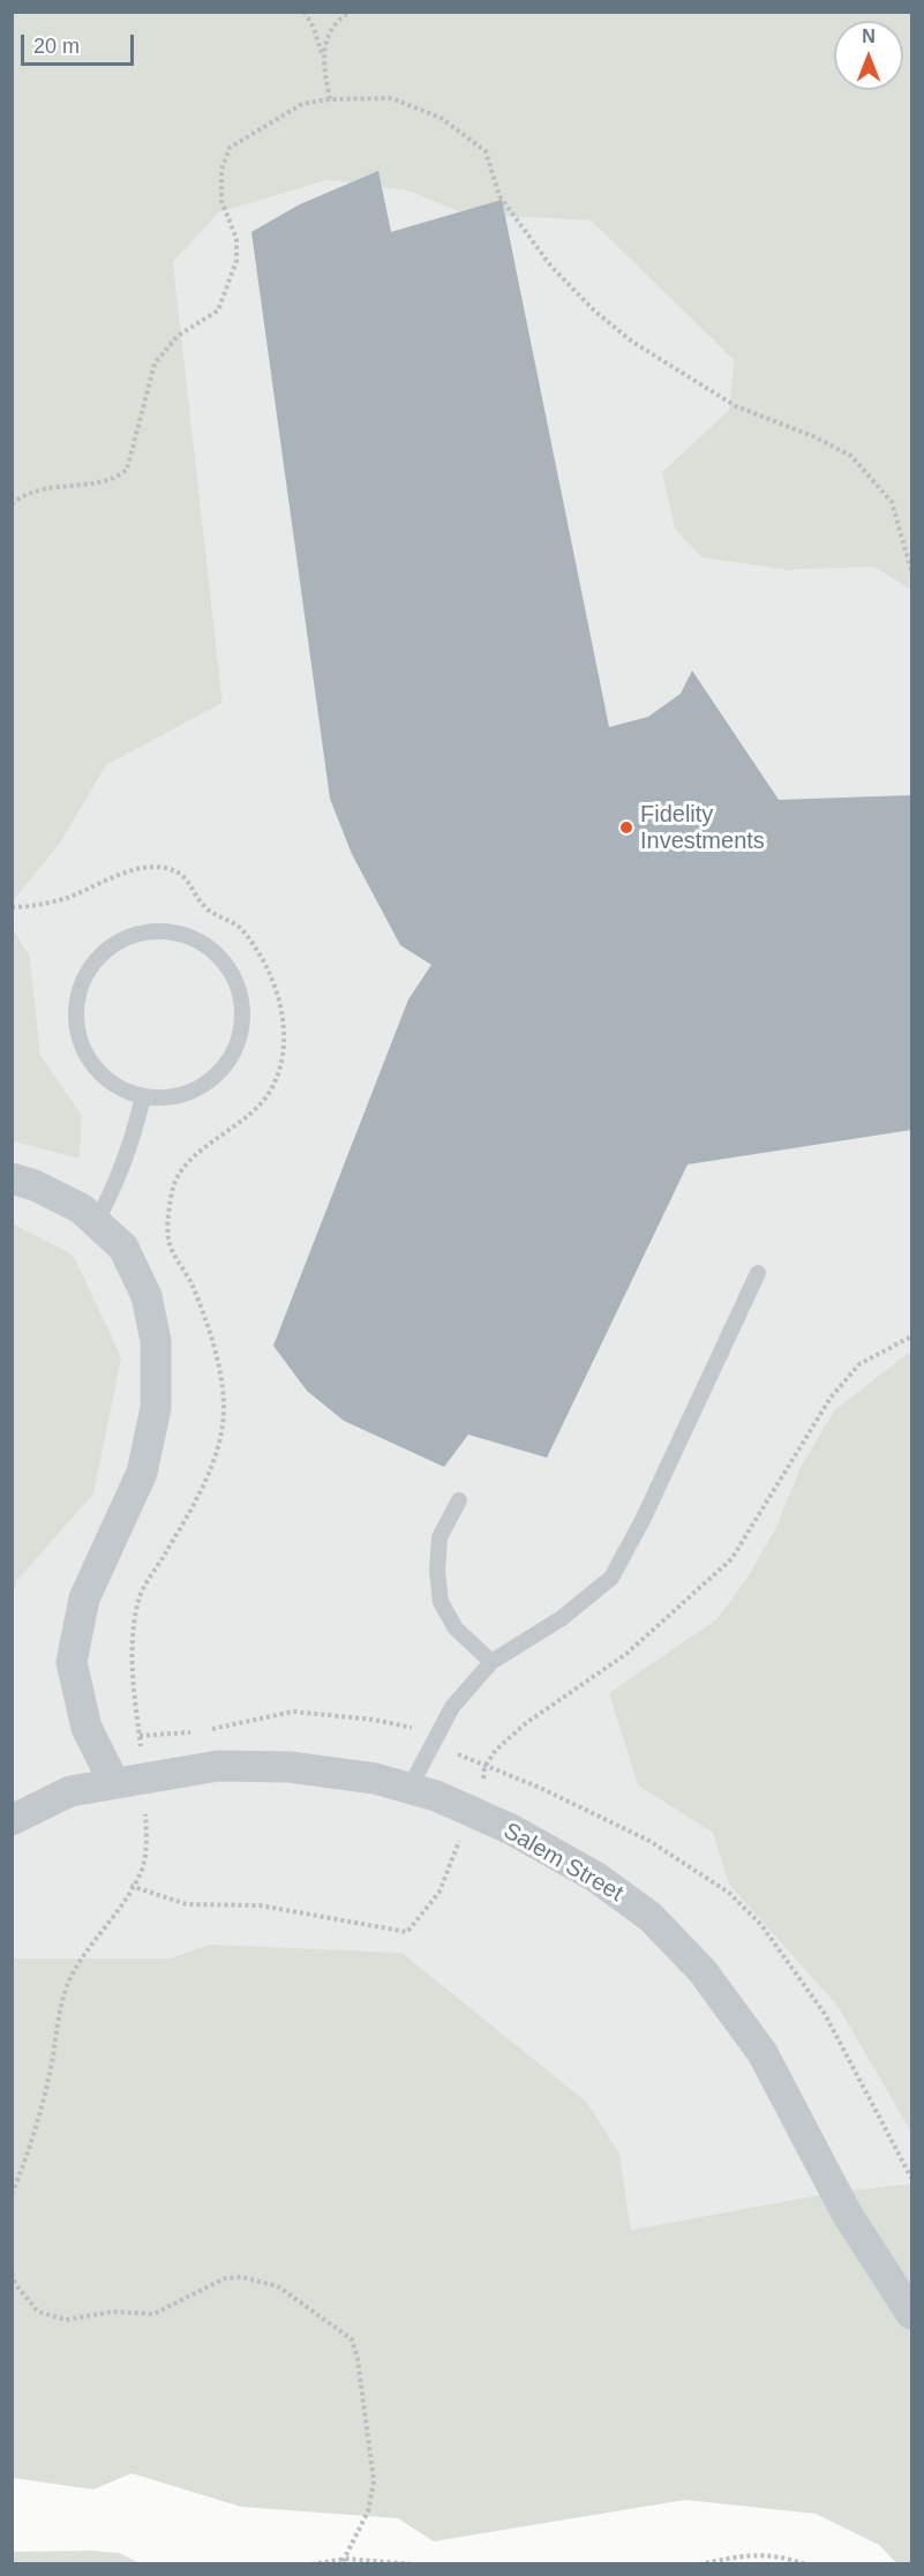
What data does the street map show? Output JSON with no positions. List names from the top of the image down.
{
  "streets": {
    "street": ["Salem Street"]
  },
  "places": ["Fidelity Investments"],
  "scale_bar": "20 m",
  "north": "top"
}
